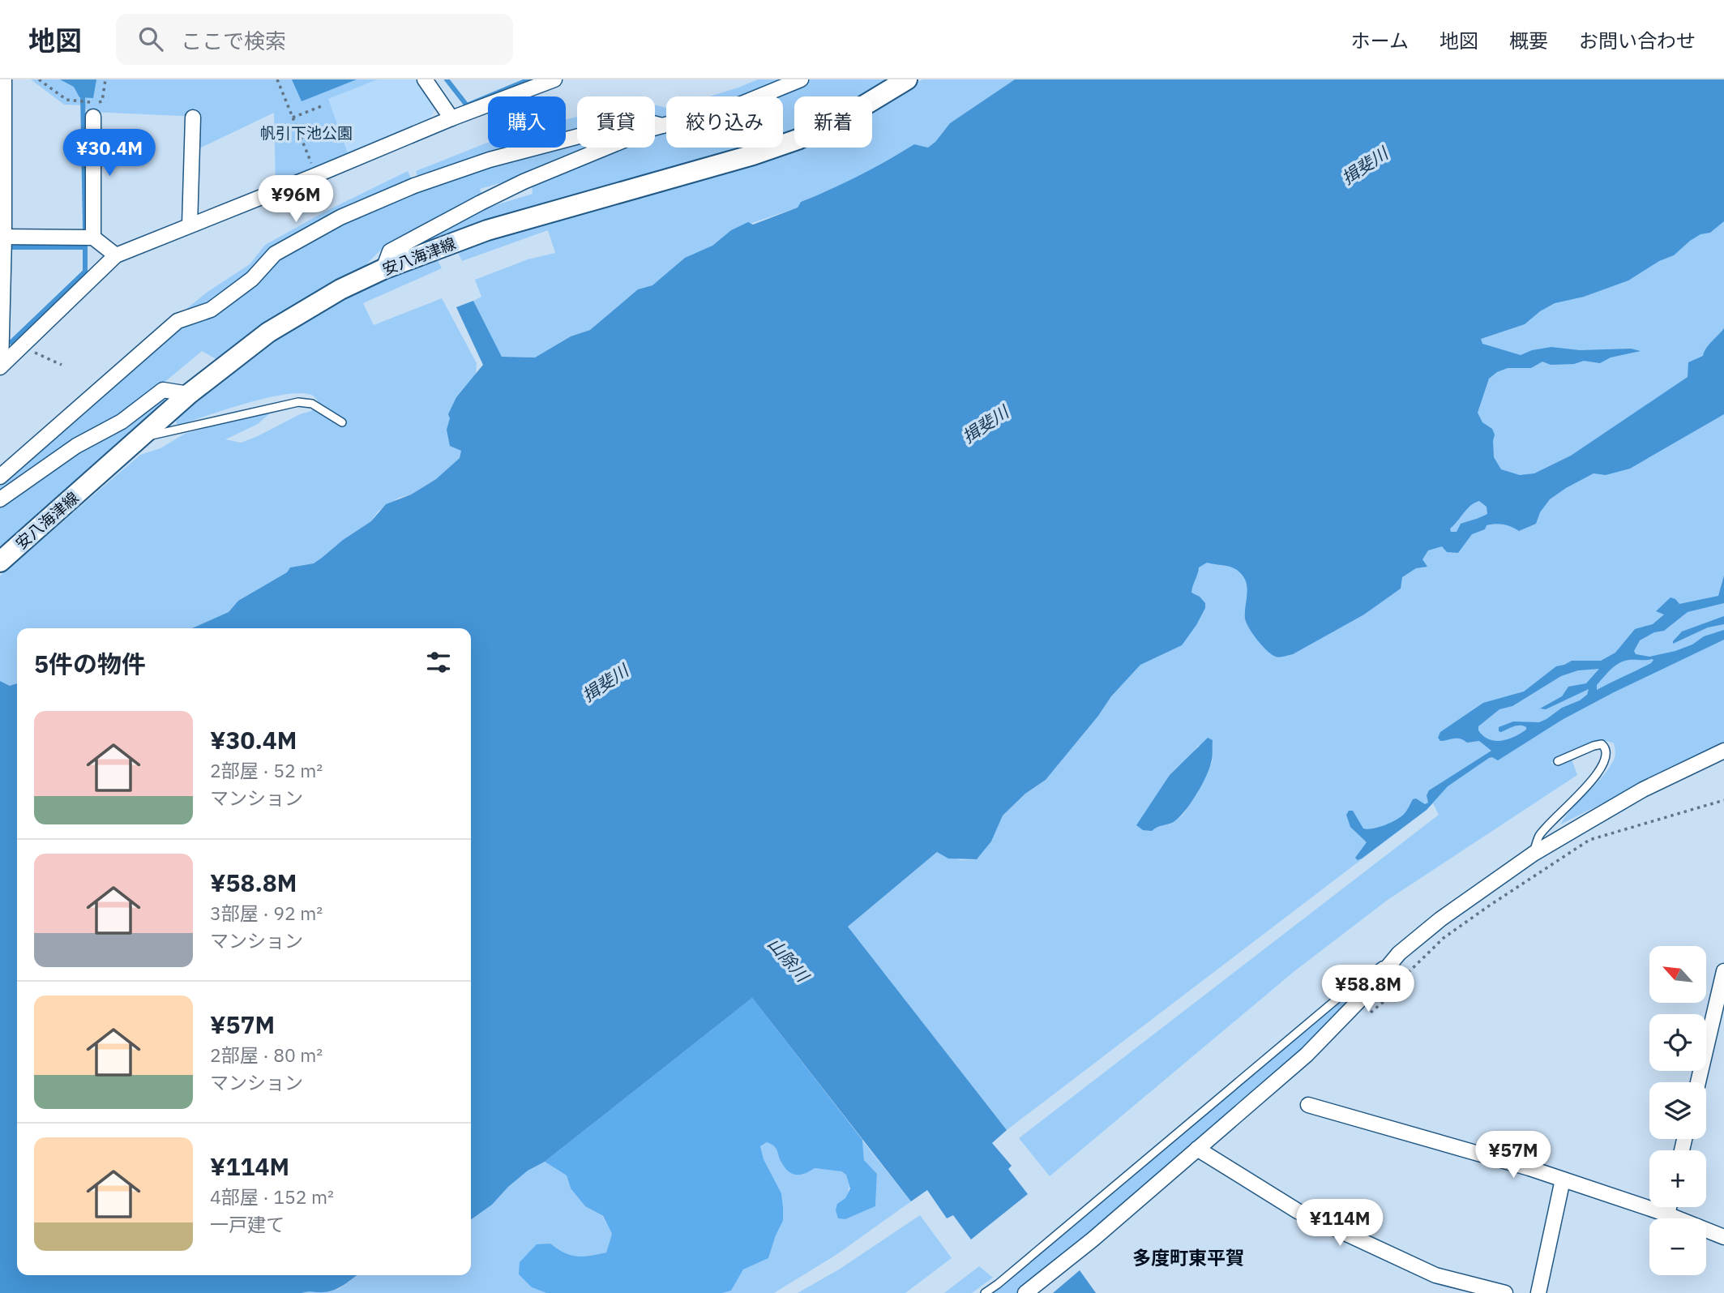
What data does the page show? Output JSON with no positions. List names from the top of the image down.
{
  "streets": {
    "main road": ["安八海津線"]
  },
  "districts": ["多度町東平賀"],
  "water": ["揖斐川", "山除川"],
  "parks": ["帆引下池公園"],
  "north": "top left",
  "page": {
    "header": "地図",
    "search": "ここで検索",
    "nav": [
      "ホーム",
      "地図",
      "概要",
      "お問い合わせ"
    ],
    "chip": [
      "購入",
      "賃貸",
      "絞り込み",
      "新着"
    ],
    "price": [
      "¥30.4M",
      "¥96M",
      "¥58.8M",
      "¥57M",
      "¥114M"
    ],
    "heading": "5件の物件",
    "list": [
      {
        "name": "¥30.4M",
        "note": "2部屋 · 52 m² · マンション"
      },
      {
        "name": "¥58.8M",
        "note": "3部屋 · 92 m² · マンション"
      },
      {
        "name": "¥57M",
        "note": "2部屋 · 80 m² · マンション"
      },
      {
        "name": "¥114M",
        "note": "4部屋 · 152 m² · 一戸建て"
      }
    ],
    "map_buttons": ["+", "−"]
  }
}
